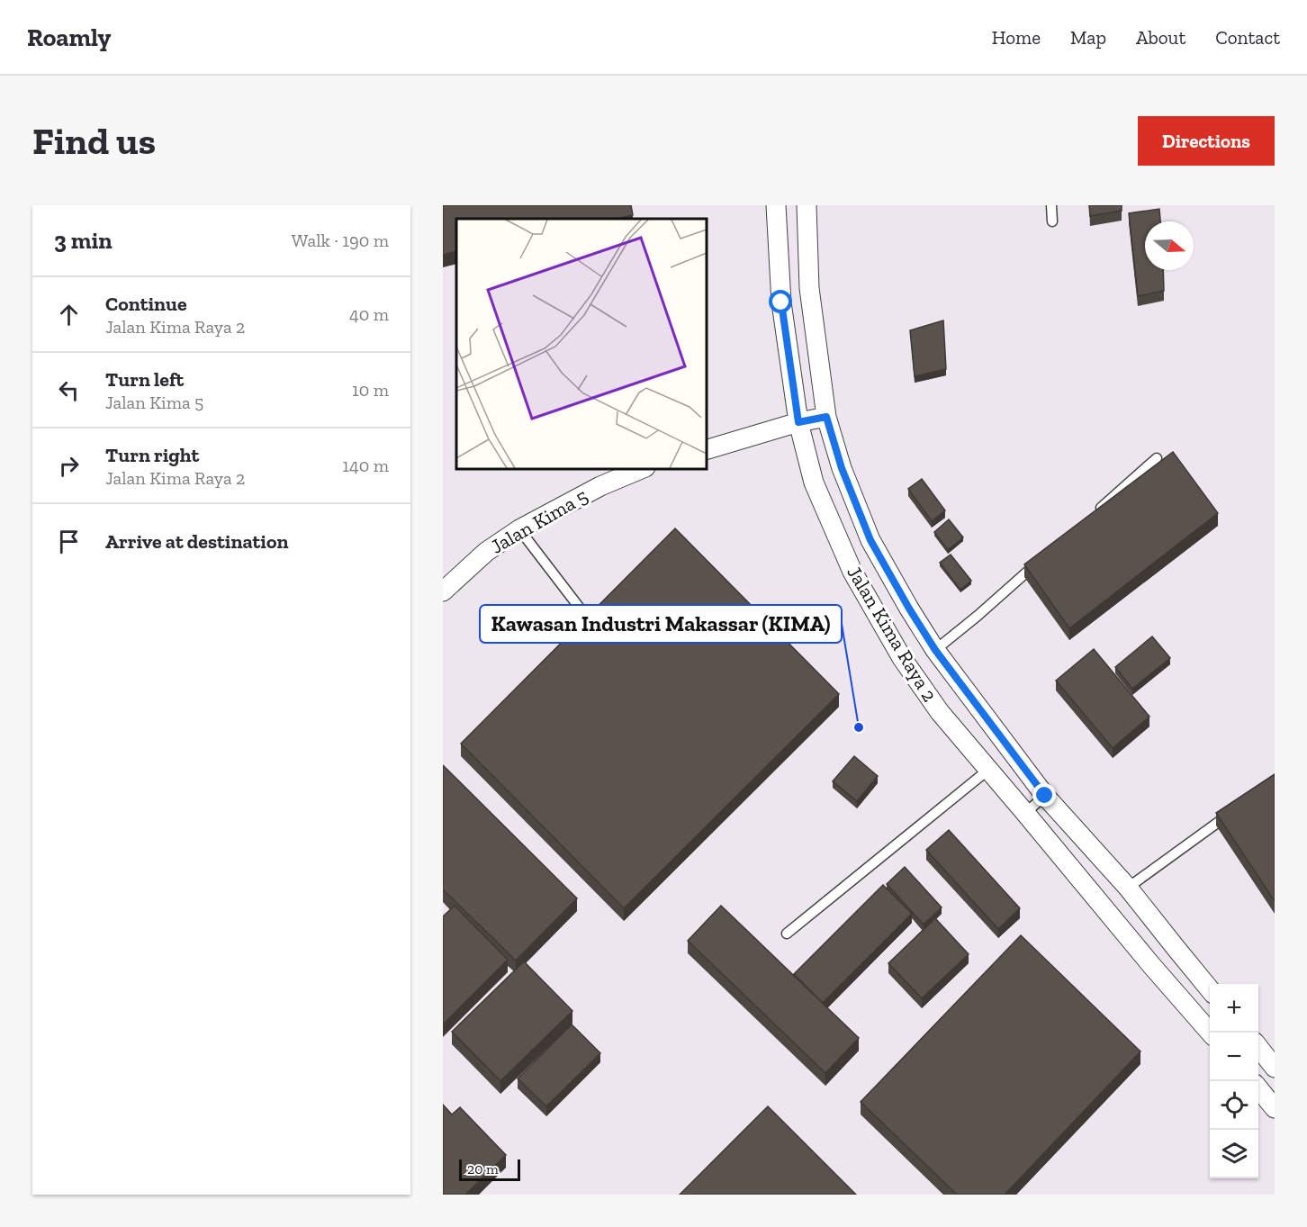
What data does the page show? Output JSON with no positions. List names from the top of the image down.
{
  "streets": {
    "street": ["Jalan Kima 5", "Jalan Kima Raya 2"]
  },
  "places": ["Kawasan Industri Makassar (KIMA)"],
  "scale_bar": "20 m",
  "north": "right",
  "page": {
    "header": "Roamly",
    "nav": [
      "Home",
      "Map",
      "About",
      "Contact"
    ],
    "buttons": "Directions",
    "title": "Find us",
    "heading": ["3 min", "Walk · 190 m"],
    "list": [
      ["Continue", "Jalan Kima Raya 2", "40 m"],
      ["Turn left", "Jalan Kima 5", "10 m"],
      ["Turn right", "Jalan Kima Raya 2", "140 m"],
      "Arrive at destination"
    ],
    "map_buttons": ["+", "−"],
    "scale": "20 m"
  }
}
